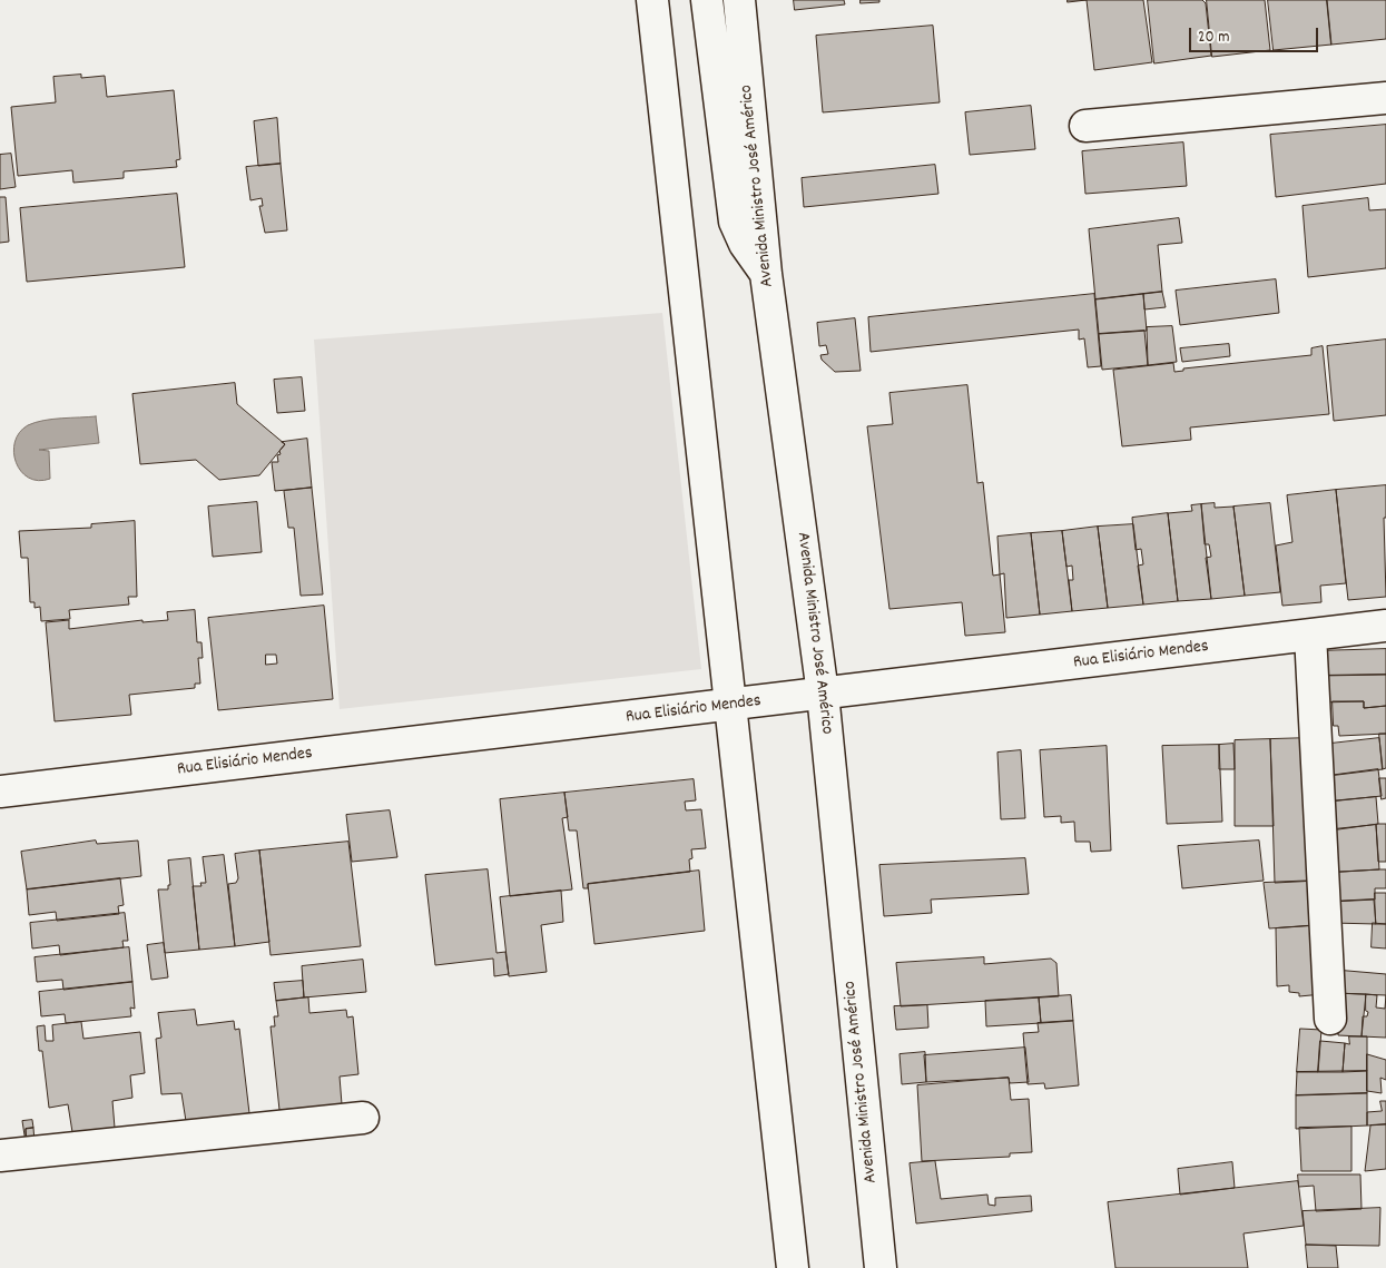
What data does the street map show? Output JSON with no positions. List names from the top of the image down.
{
  "streets": {
    "main road": ["Avenida Ministro José Américo", "Rua Elisiário Mendes"]
  },
  "crossings": [
    ["Avenida Ministro José Américo", "Rua Elisiário Mendes"]
  ],
  "scale_bar": "20 m"
}
